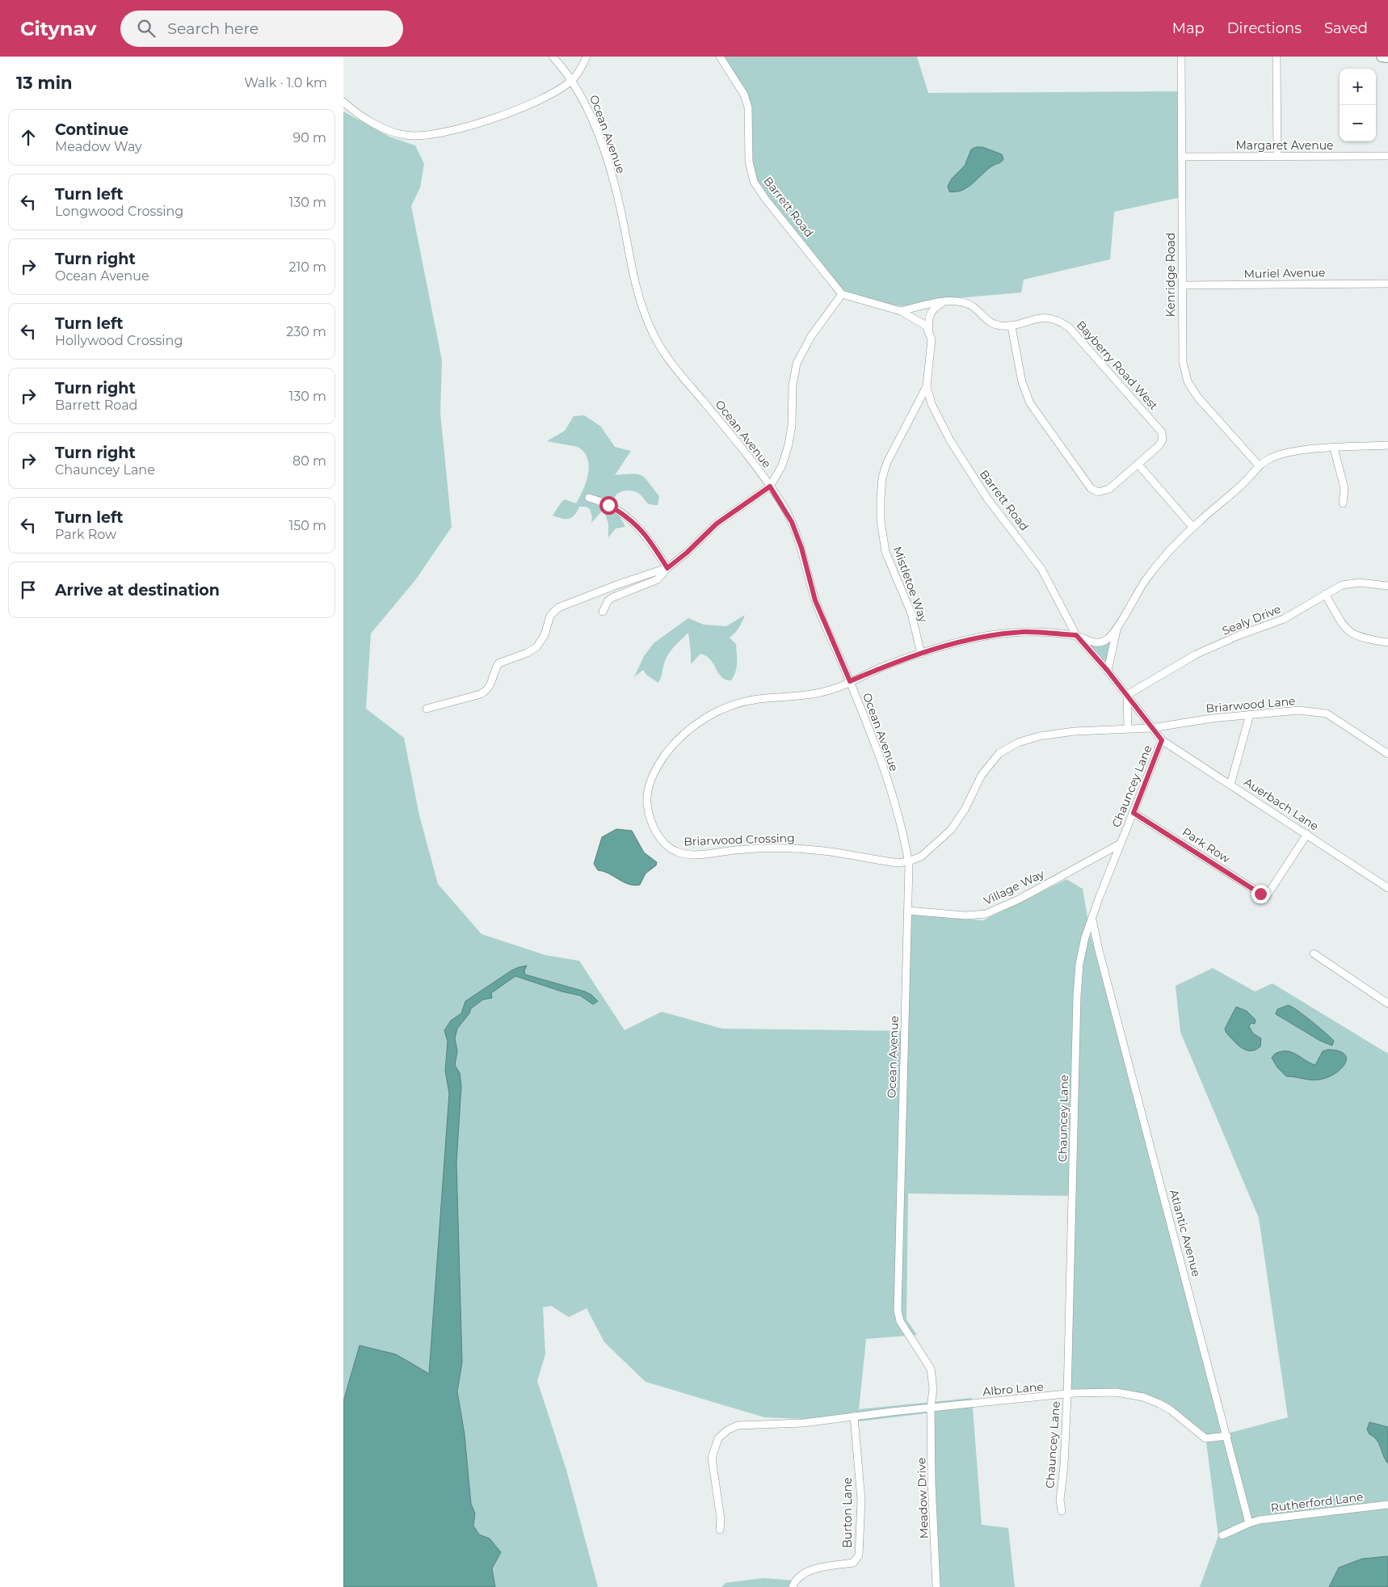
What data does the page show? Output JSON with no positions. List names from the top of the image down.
{
  "streets": {
    "street": [
      "Ocean Avenue",
      "Margaret Avenue",
      "Barrett Road",
      "Muriel Avenue",
      "Kenridge Road",
      "Bayberry Road West",
      "Mistletoe Way",
      "Sealy Drive",
      "Briarwood Lane",
      "Chauncey Lane",
      "Auerbach Lane",
      "Briarwood Crossing",
      "Park Row",
      "Village Way",
      "Atlantic Avenue",
      "Albro Lane",
      "Meadow Drive",
      "Rutherford Lane",
      "Burton Lane"
    ]
  },
  "crossings": [
    ["Ocean Avenue", "Briarwood Crossing"],
    ["Ocean Avenue", "Village Way"],
    ["Ocean Avenue", "Albro Lane"],
    ["Ocean Avenue", "Meadow Drive"],
    ["Margaret Avenue", "Kenridge Road"],
    ["Barrett Road", "Mistletoe Way"],
    ["Barrett Road", "Sealy Drive"],
    ["Barrett Road", "Briarwood Lane"],
    ["Barrett Road", "Briarwood Crossing"],
    ["Muriel Avenue", "Kenridge Road"],
    ["Mistletoe Way", "Briarwood Crossing"],
    ["Briarwood Lane", "Briarwood Crossing"],
    ["Chauncey Lane", "Auerbach Lane"],
    ["Chauncey Lane", "Park Row"],
    ["Chauncey Lane", "Village Way"],
    ["Chauncey Lane", "Atlantic Avenue"],
    ["Chauncey Lane", "Albro Lane"],
    ["Auerbach Lane", "Park Row"],
    ["Atlantic Avenue", "Albro Lane"],
    ["Atlantic Avenue", "Rutherford Lane"],
    ["Albro Lane", "Meadow Drive"],
    ["Albro Lane", "Burton Lane"]
  ],
  "page": {
    "header": "Citynav",
    "search": "Search here",
    "nav": ["Map", "Directions", "Saved"],
    "heading": ["13 min", "Walk · 1.0 km"],
    "map_buttons": ["+", "−"],
    "list": [
      ["Continue", "Meadow Way", "90 m"],
      ["Turn left", "Longwood Crossing", "130 m"],
      ["Turn right", "Ocean Avenue", "210 m"],
      ["Turn left", "Hollywood Crossing", "230 m"],
      ["Turn right", "Barrett Road", "130 m"],
      ["Turn right", "Chauncey Lane", "80 m"],
      ["Turn left", "Park Row", "150 m"],
      "Arrive at destination"
    ]
  }
}
